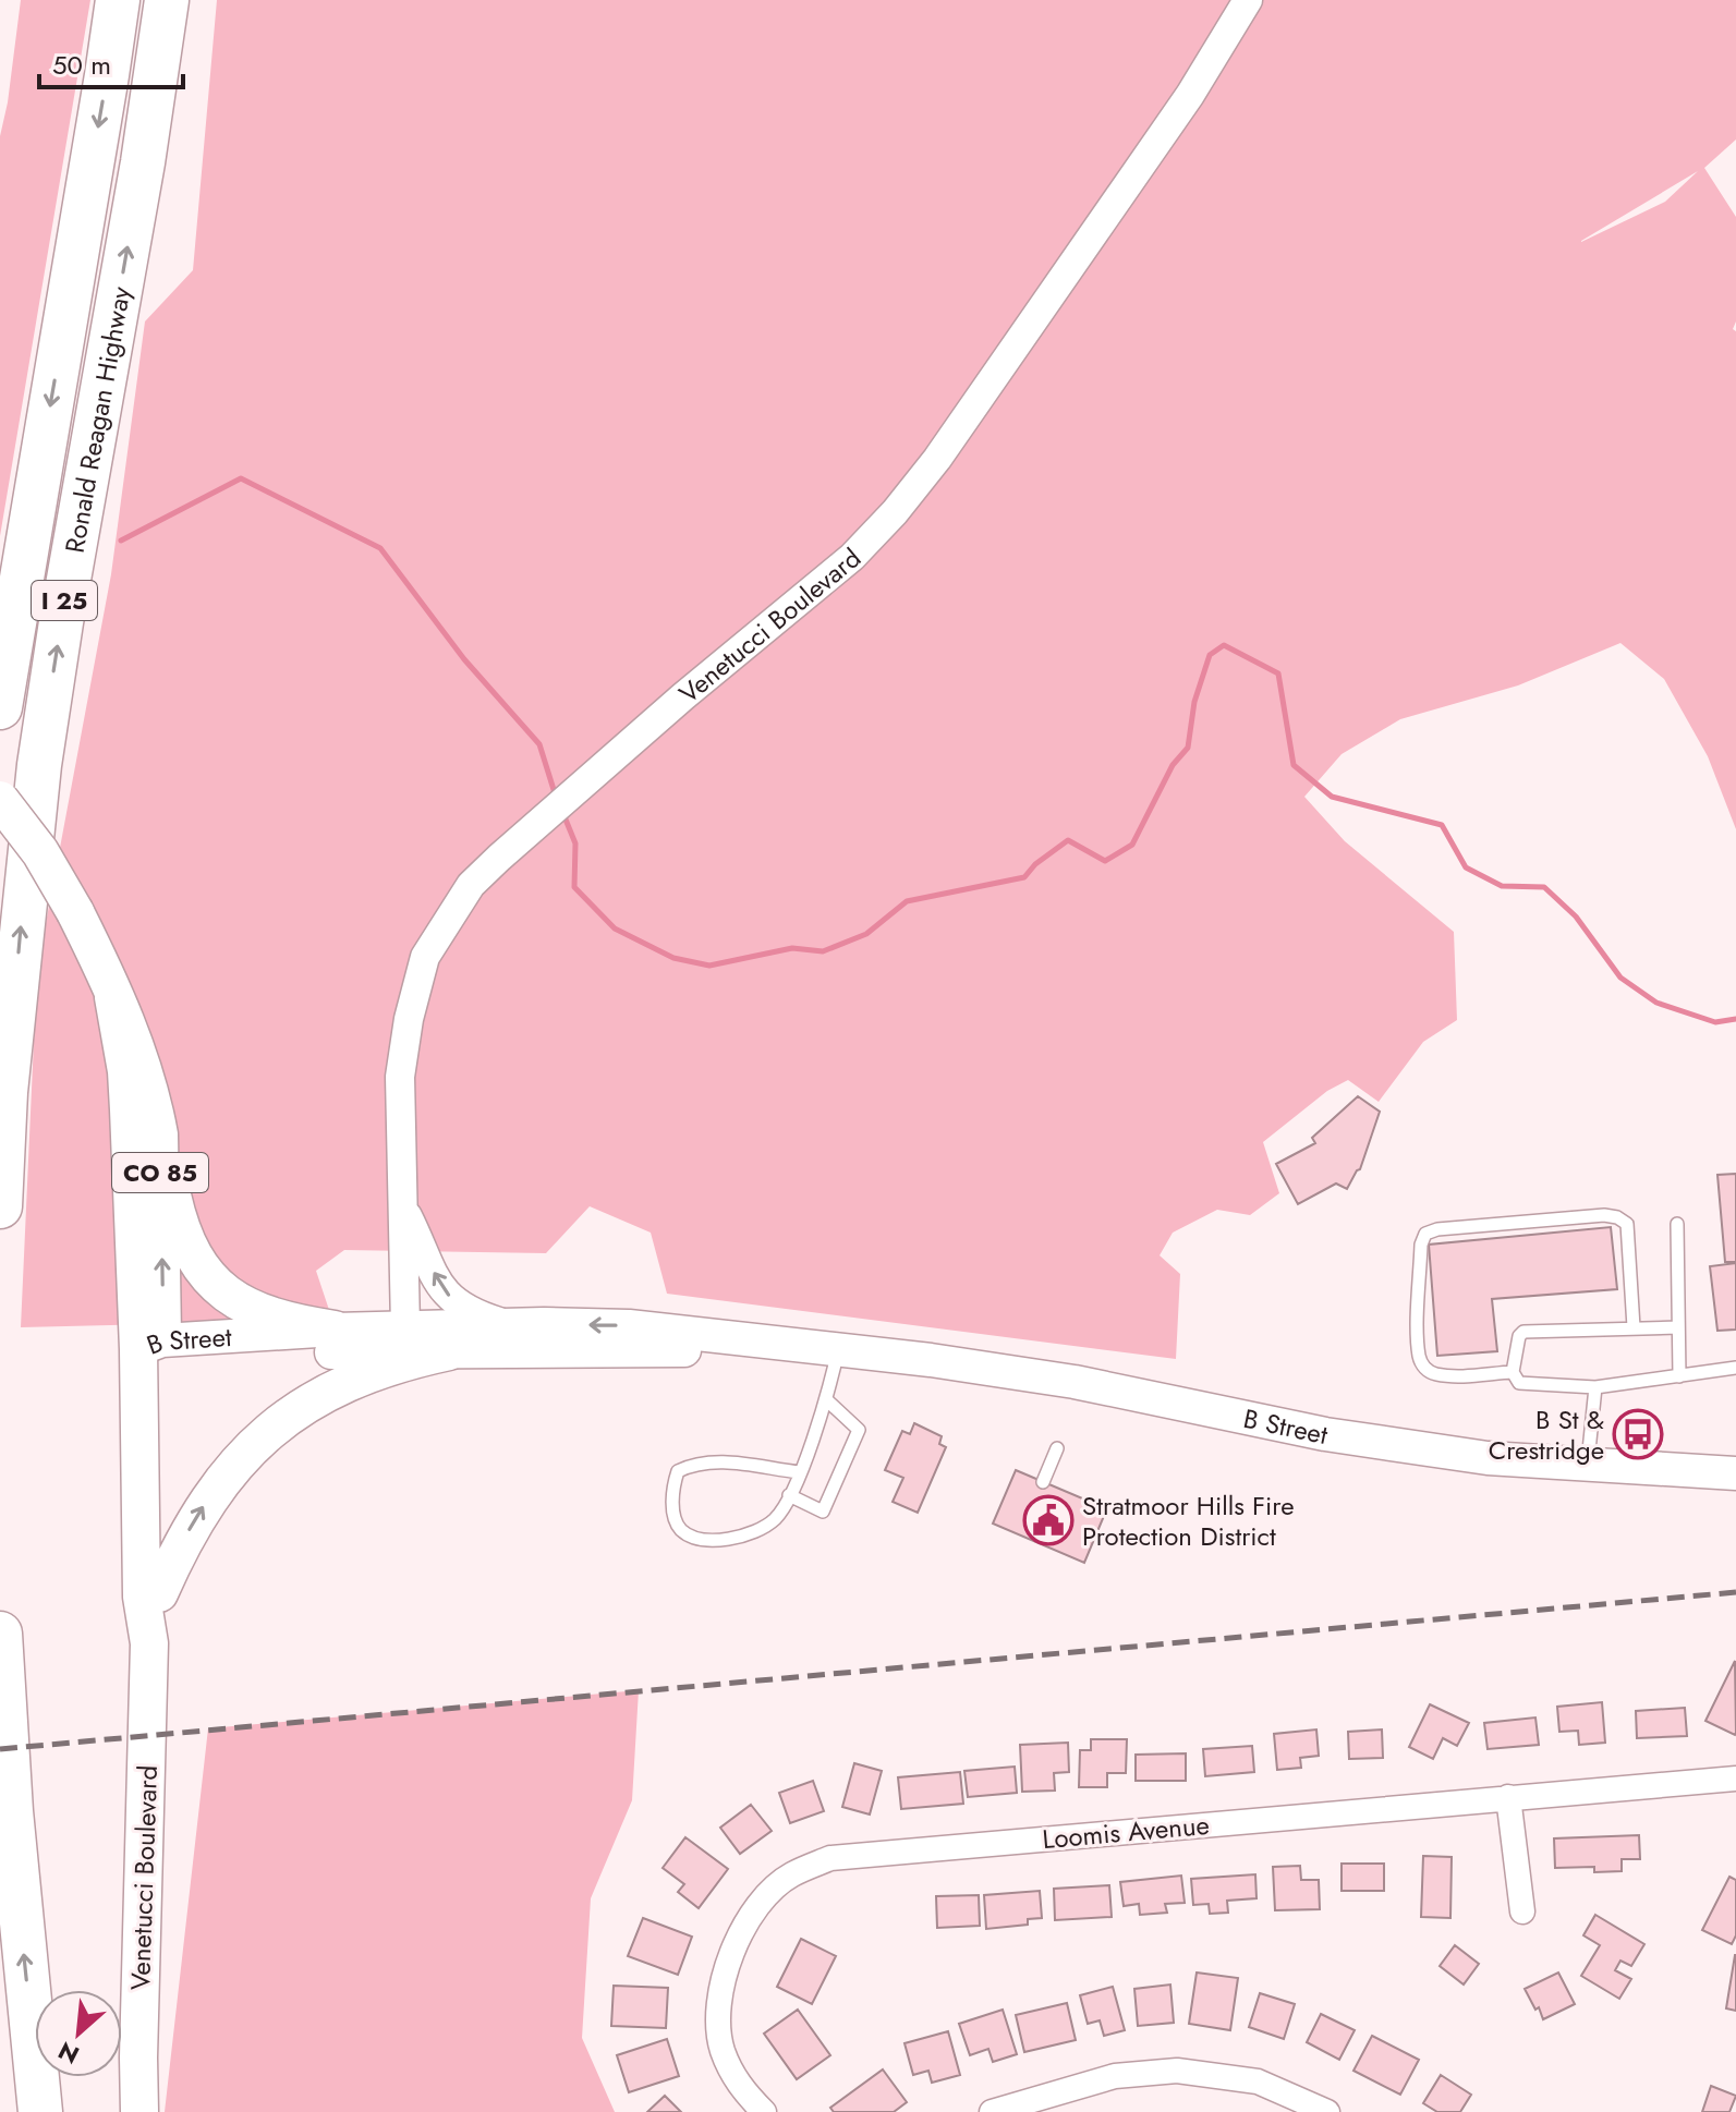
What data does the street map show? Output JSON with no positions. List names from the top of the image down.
{
  "streets": {
    "highway": ["Ronald Reagan Highway", "I 25"],
    "main road": ["Venetucci Boulevard", "CO 85", "B Street"],
    "street": ["Loomis Avenue"]
  },
  "crossings": [
    ["Venetucci Boulevard", "CO 85"],
    ["Venetucci Boulevard", "B Street"],
    ["CO 85", "B Street"]
  ],
  "places": {
    "bus stop": ["B St & Crestridge"],
    "public building": ["Stratmoor Hills Fire Protection District"]
  },
  "scale_bar": "50 m",
  "north": "bottom left"
}
